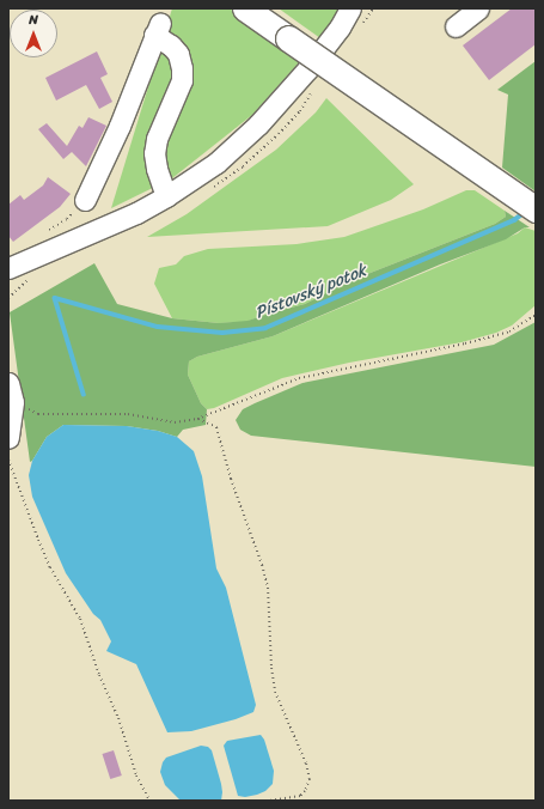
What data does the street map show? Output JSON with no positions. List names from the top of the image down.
{
  "water": ["Pístovský potok"],
  "north": "top"
}
